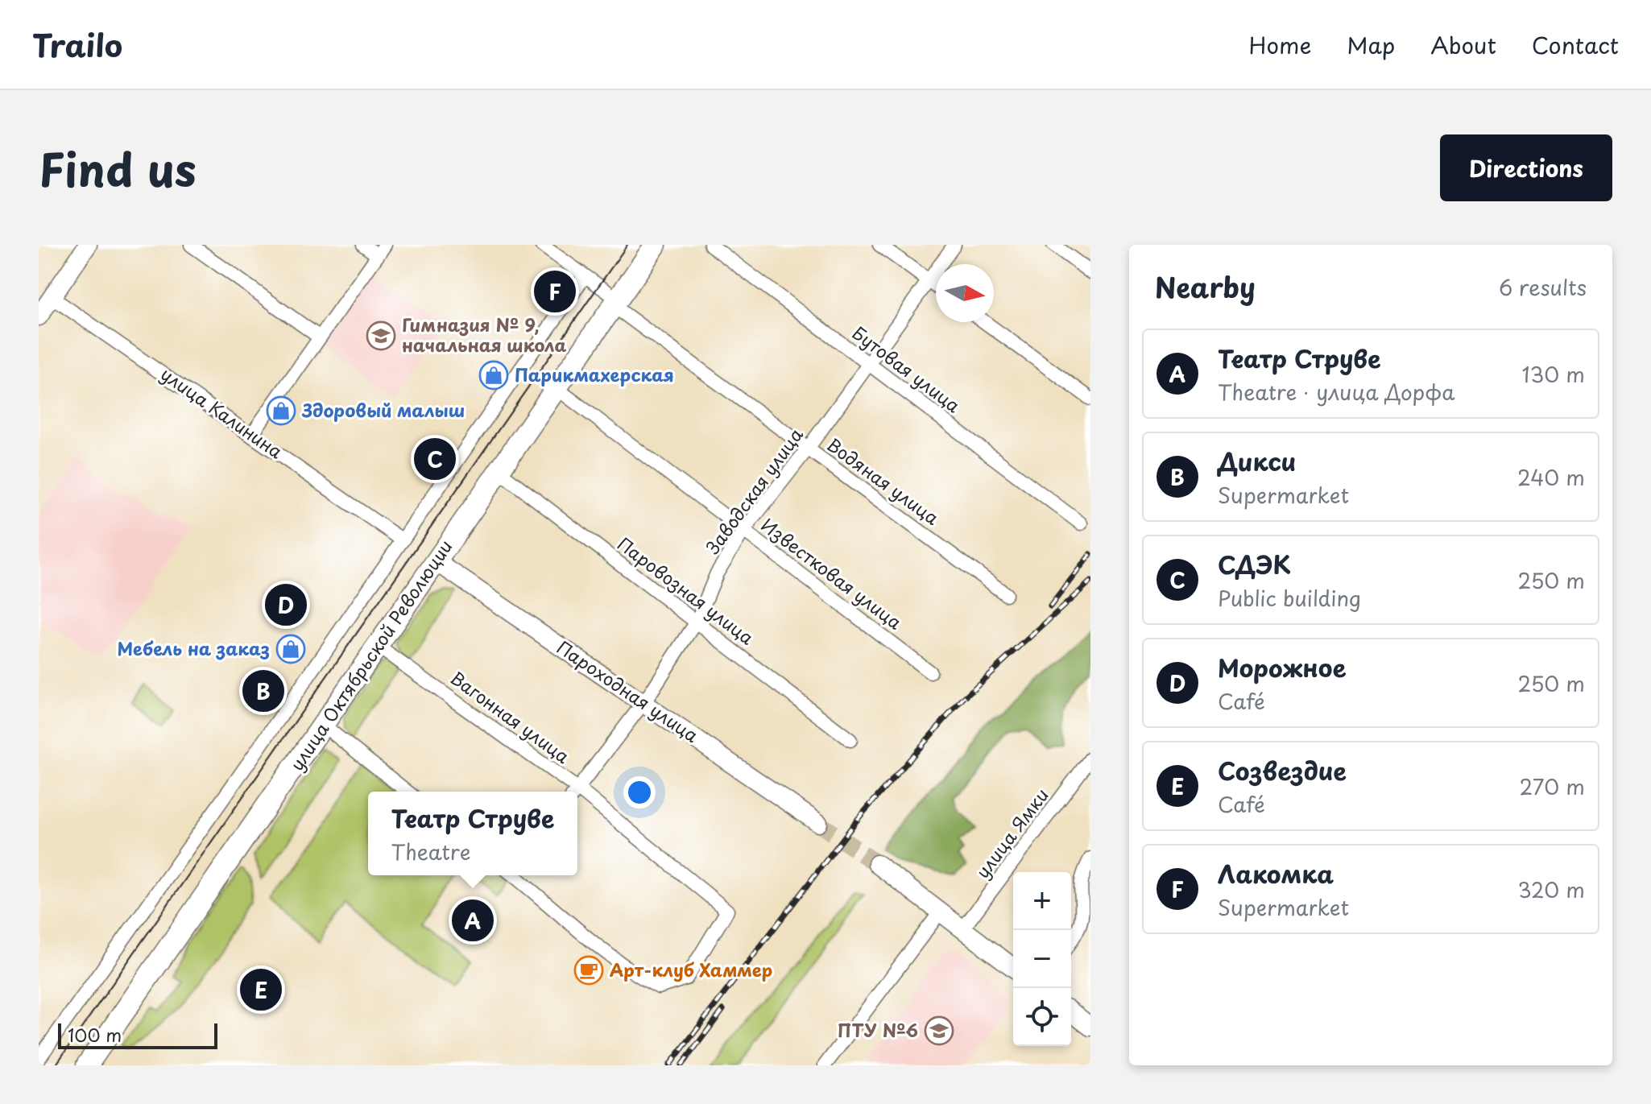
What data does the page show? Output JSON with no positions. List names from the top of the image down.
{
  "streets": {
    "main road": ["улица Октябрьской Революции", "Пароходная улица"],
    "street": [
      "Бутовая улица",
      "улица Калинина",
      "Водяная улица",
      "Заводская улица",
      "Известковая улица",
      "Паровозная улица",
      "Вагонная улица",
      "улица Ямки"
    ]
  },
  "crossings": [
    ["Бутовая улица", "Заводская улица"],
    ["Водяная улица", "Заводская улица"],
    ["Водяная улица", "улица Октябрьской Революции"],
    ["Заводская улица", "Известковая улица"],
    ["Заводская улица", "Паровозная улица"],
    ["Заводская улица", "Пароходная улица"],
    ["Известковая улица", "улица Октябрьской Революции"],
    ["Паровозная улица", "улица Октябрьской Революции"],
    ["улица Октябрьской Революции", "Пароходная улица"],
    ["улица Октябрьской Революции", "Вагонная улица"]
  ],
  "places": {
    "school or university": ["Гимназия № 9, начальная школа", "ПТУ №6"],
    "shop": ["Парикмахерская", "Здоровый малыш", "Мебель на заказ"],
    "cafe": ["Арт-клуб Хаммер"]
  },
  "scale_bar": "100 m",
  "north": "right",
  "page": {
    "header": "Trailo",
    "nav": [
      "Home",
      "Map",
      "About",
      "Contact"
    ],
    "title": "Find us",
    "buttons": "Directions",
    "heading": ["Nearby", "6 results"],
    "pins": [
      "F",
      "C",
      "D",
      "B",
      "A",
      "E"
    ],
    "list": [
      {
        "mark": "A",
        "name": "Театр Струве",
        "note": "Theatre · улица Дорфа",
        "value": "130 m"
      },
      {
        "mark": "B",
        "name": "Дикси",
        "note": "Supermarket",
        "value": "240 m"
      },
      {
        "mark": "C",
        "name": "СДЭК",
        "note": "Public building",
        "value": "250 m"
      },
      {
        "mark": "D",
        "name": "Морожное",
        "note": "Café",
        "value": "250 m"
      },
      {
        "mark": "E",
        "name": "Созвездие",
        "note": "Café",
        "value": "270 m"
      },
      {
        "mark": "F",
        "name": "Лакомка",
        "note": "Supermarket",
        "value": "320 m"
      }
    ],
    "popup": ["Театр Струве", "Theatre"],
    "map_buttons": ["+", "−"],
    "scale": "100 m"
  }
}
